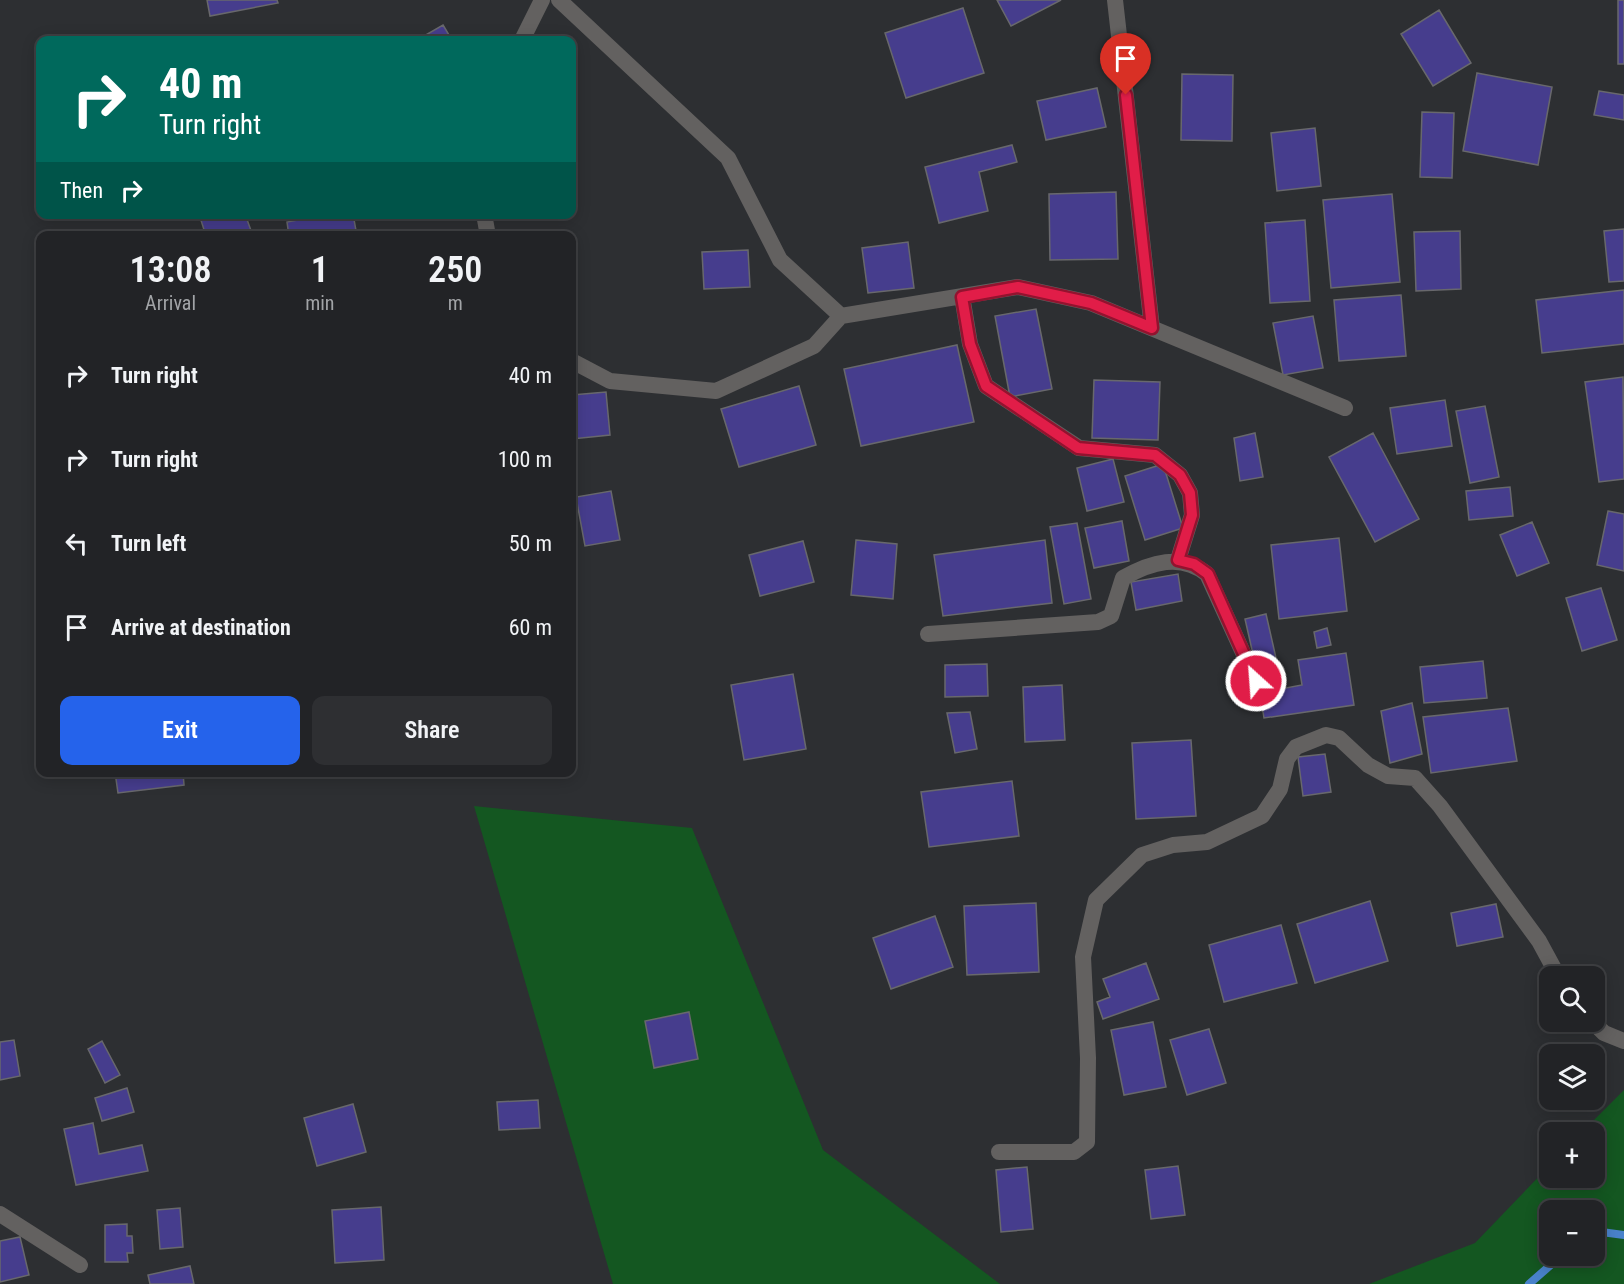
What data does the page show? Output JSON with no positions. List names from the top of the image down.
{
  "page": {
    "turn": ["40 m", "Turn right"],
    "then": "Then",
    "eta": [
      "13:08",
      "Arrival",
      "1",
      "min",
      "250",
      "m"
    ],
    "list": [
      {
        "name": "Turn right",
        "value": "40 m"
      },
      {
        "name": "Turn right",
        "value": "100 m"
      },
      {
        "name": "Turn left",
        "value": "50 m"
      },
      {
        "name": "Arrive at destination",
        "value": "60 m"
      }
    ],
    "buttons": ["Exit", "Share"],
    "map_buttons": ["+", "−"]
  }
}
